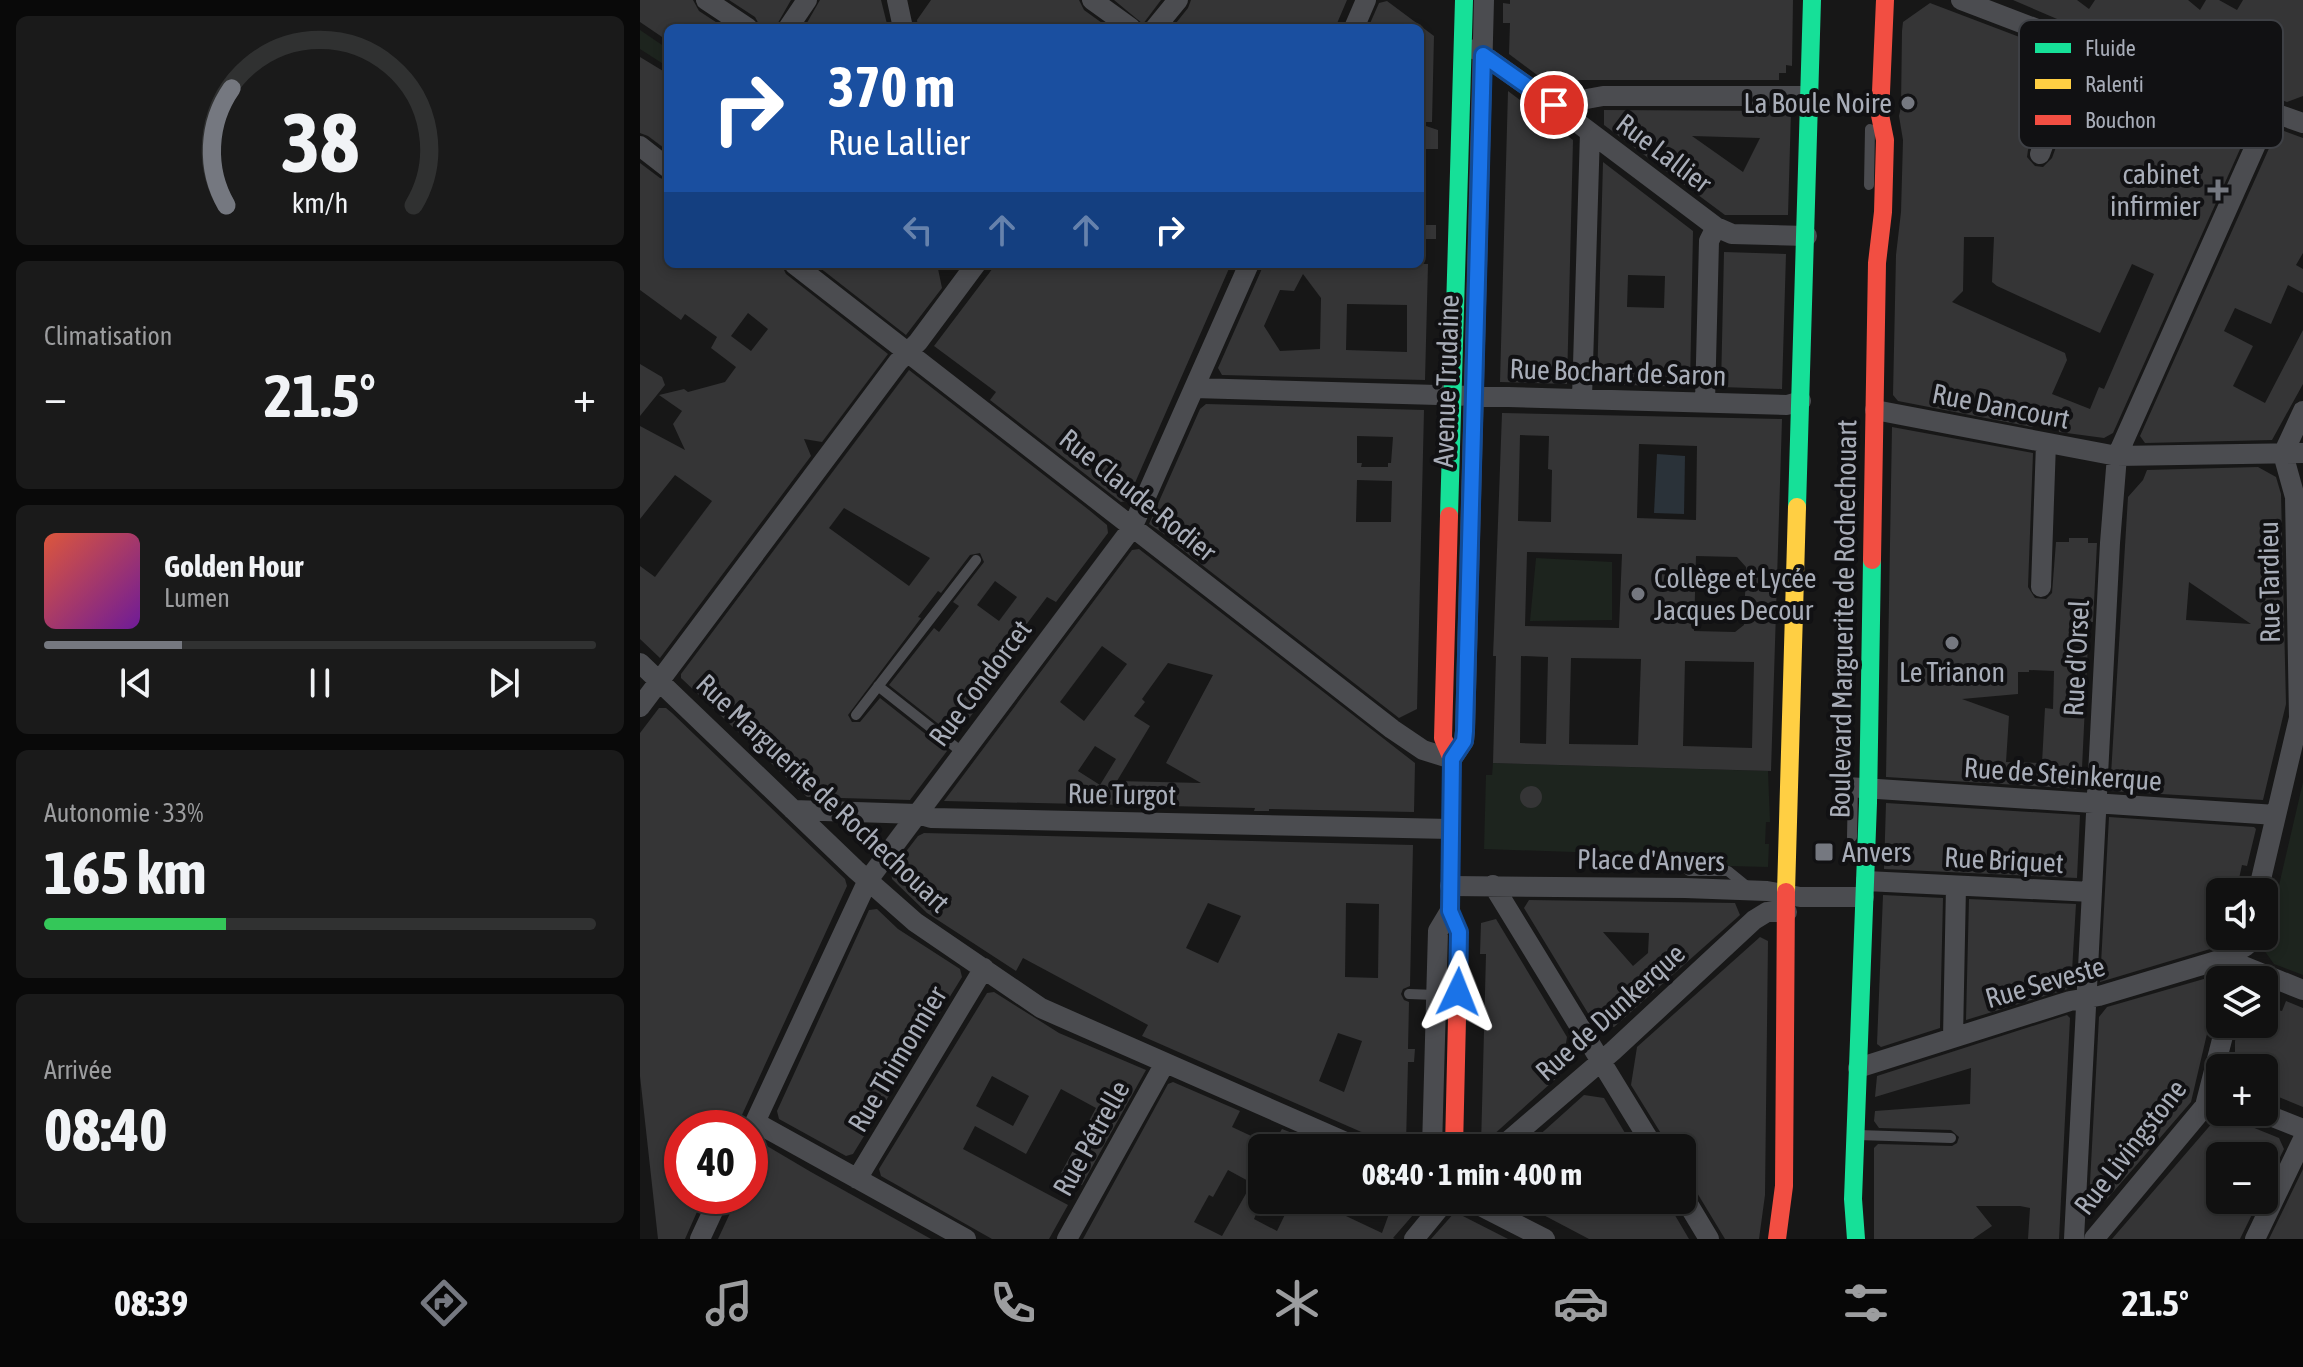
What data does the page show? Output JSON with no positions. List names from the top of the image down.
{
  "streets": {
    "main road": ["Avenue Trudaine", "Boulevard Marguerite de Rochechouart"],
    "street": [
      "Rue Lallier",
      "Rue Bochart de Saron",
      "Rue Dancourt",
      "Rue Claude-Rodier",
      "Rue Tardieu",
      "Rue d'Orsel",
      "Rue Condorcet",
      "Rue de Steinkerque",
      "Rue Marguerite de Rochechouart",
      "Rue Turgot",
      "Place d'Anvers",
      "Rue Briquet",
      "Rue Seveste",
      "Rue de Dunkerque",
      "Rue Thimonnier",
      "Rue Pétrelle",
      "Rue Livingstone"
    ]
  },
  "crossings": [
    ["Rue Lallier", "Avenue Trudaine"],
    ["Rue Lallier", "Boulevard Marguerite de Rochechouart"],
    ["Rue Bochart de Saron", "Avenue Trudaine"],
    ["Rue Bochart de Saron", "Boulevard Marguerite de Rochechouart"],
    ["Rue Bochart de Saron", "Rue Condorcet"],
    ["Avenue Trudaine", "Rue Claude-Rodier"],
    ["Avenue Trudaine", "Rue Turgot"],
    ["Avenue Trudaine", "Place d'Anvers"],
    ["Rue Dancourt", "Rue Tardieu"],
    ["Rue Dancourt", "Boulevard Marguerite de Rochechouart"],
    ["Rue Dancourt", "Rue d'Orsel"],
    ["Rue Claude-Rodier", "Rue Condorcet"],
    ["Rue Tardieu", "Rue de Steinkerque"],
    ["Boulevard Marguerite de Rochechouart", "Rue de Steinkerque"],
    ["Boulevard Marguerite de Rochechouart", "Place d'Anvers"],
    ["Boulevard Marguerite de Rochechouart", "Rue Briquet"],
    ["Boulevard Marguerite de Rochechouart", "Rue Seveste"],
    ["Rue d'Orsel", "Rue de Steinkerque"],
    ["Rue d'Orsel", "Rue Briquet"],
    ["Rue d'Orsel", "Rue Seveste"],
    ["Rue Condorcet", "Rue Marguerite de Rochechouart"],
    ["Rue Condorcet", "Rue Turgot"],
    ["Rue Marguerite de Rochechouart", "Rue Turgot"],
    ["Rue Marguerite de Rochechouart", "Rue Thimonnier"],
    ["Rue Marguerite de Rochechouart", "Rue Pétrelle"],
    ["Place d'Anvers", "Rue Briquet"]
  ],
  "places": {
    "other": ["La Boule Noire", "Collège et Lycée Jacques Decour", "Le Trianon"],
    "health": ["cabinet infirmier"],
    "transit": ["Anvers"]
  },
  "legend": ["Fluide", "Ralenti", "Bouchon"],
  "page": {
    "turn": ["370 m", "Rue Lallier"],
    "tile": [
      "Climatisation",
      ["Autonomie · 33%", "165 km"],
      ["Arrivée", "08:40"]
    ],
    "heat": ["−", "21.5°", "+"],
    "song": ["Golden Hour", "Lumen"],
    "map_buttons": ["+", "−"],
    "limit": "40",
    "trip": "08:40 · 1 min · 400 m",
    "tabs": ["08:39", "21.5°"],
    "gauge": ["38", "km/h"]
  }
}
